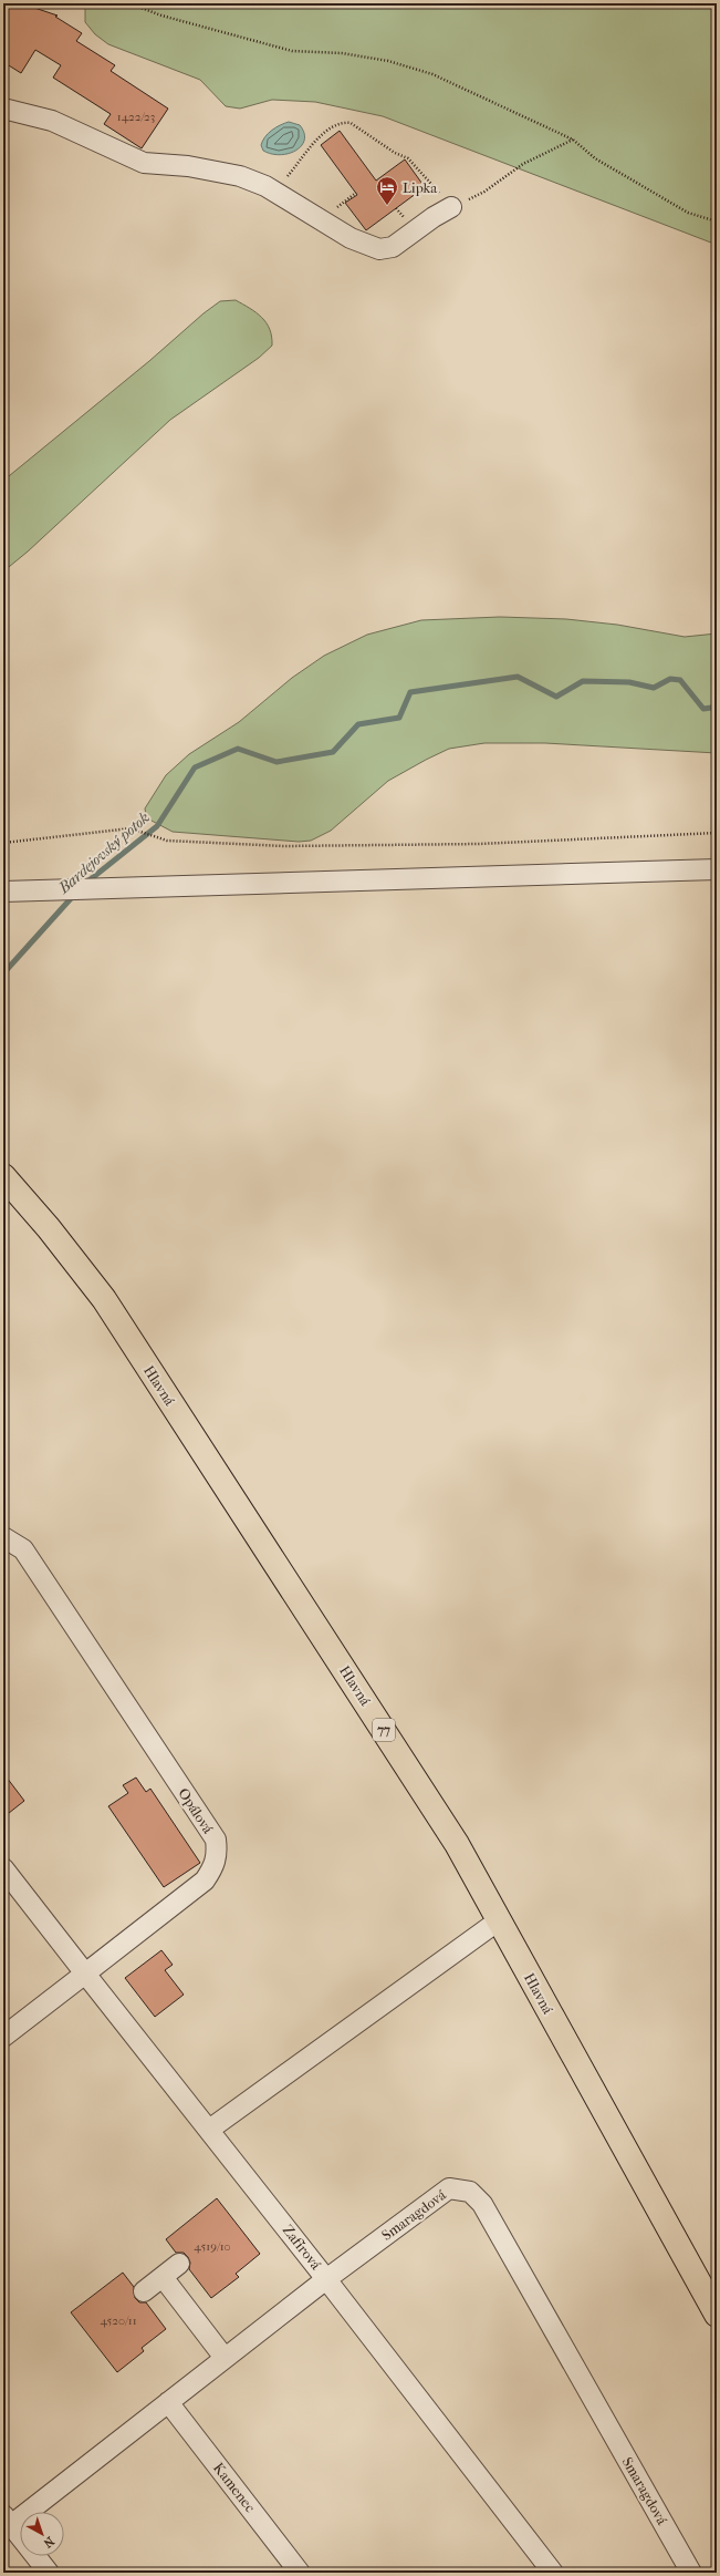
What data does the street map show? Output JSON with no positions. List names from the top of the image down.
{
  "streets": {
    "main road": ["Hlavná", "77"],
    "street": [
      "Opálová",
      "Smaragdová",
      "Zafírová",
      "Kamenec"
    ]
  },
  "crossings": [
    ["Opálová", "Zafírová"],
    ["Smaragdová", "Zafírová"],
    ["Zafírová", "Kamenec"]
  ],
  "water": ["Bardejovský potok"],
  "places": {
    "hotel": ["Lipka"]
  },
  "house_numbers": ["1422/23", "4519/10", "4520/11"],
  "north": "bottom right"
}
